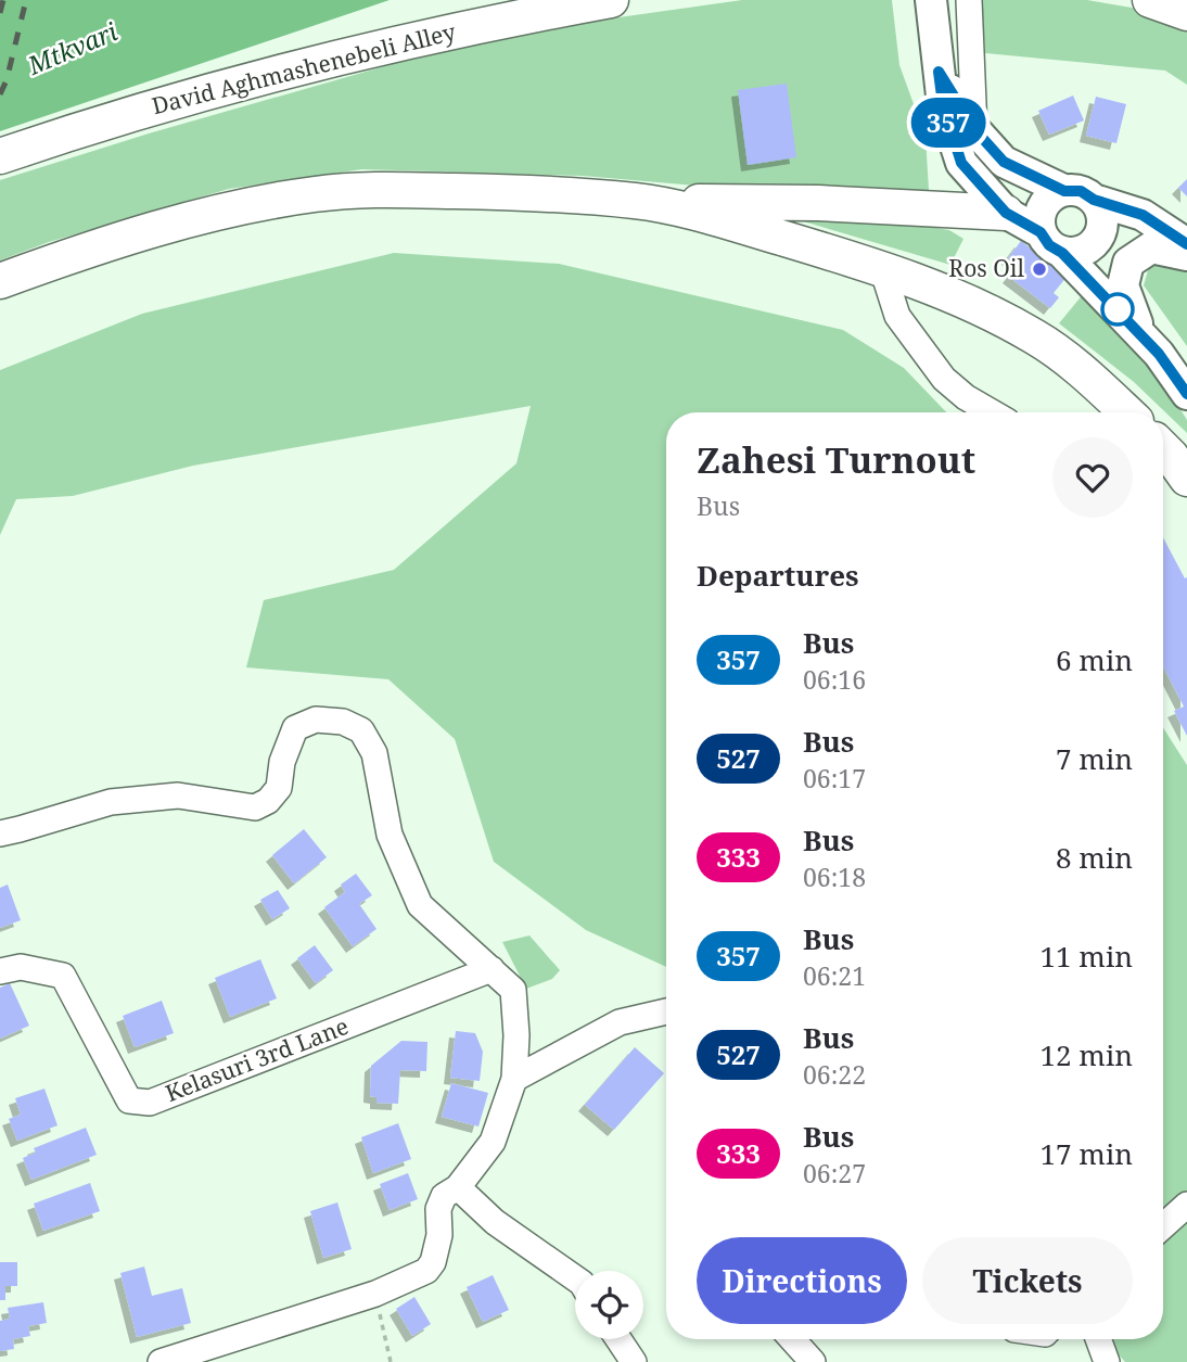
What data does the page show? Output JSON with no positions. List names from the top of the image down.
{
  "streets": {
    "highway": ["David Aghmashenebeli Alley"],
    "street": ["Kelasuri 3rd Lane"]
  },
  "water": ["Mtkvari"],
  "places": ["Ros Oil"],
  "lines": ["bus line 357"],
  "page": {
    "on_map": "357",
    "heading": [
      ["Zahesi Turnout", "Bus"],
      "Departures"
    ],
    "list": [
      {
        "mark": "357",
        "name": "Bus",
        "note": "06:16",
        "value": "6 min"
      },
      {
        "mark": "527",
        "name": "Bus",
        "note": "06:17",
        "value": "7 min"
      },
      {
        "mark": "333",
        "name": "Bus",
        "note": "06:18",
        "value": "8 min"
      },
      {
        "mark": "357",
        "name": "Bus",
        "note": "06:21",
        "value": "11 min"
      },
      {
        "mark": "527",
        "name": "Bus",
        "note": "06:22",
        "value": "12 min"
      },
      {
        "mark": "333",
        "name": "Bus",
        "note": "06:27",
        "value": "17 min"
      }
    ],
    "buttons": ["Directions", "Tickets"]
  }
}
